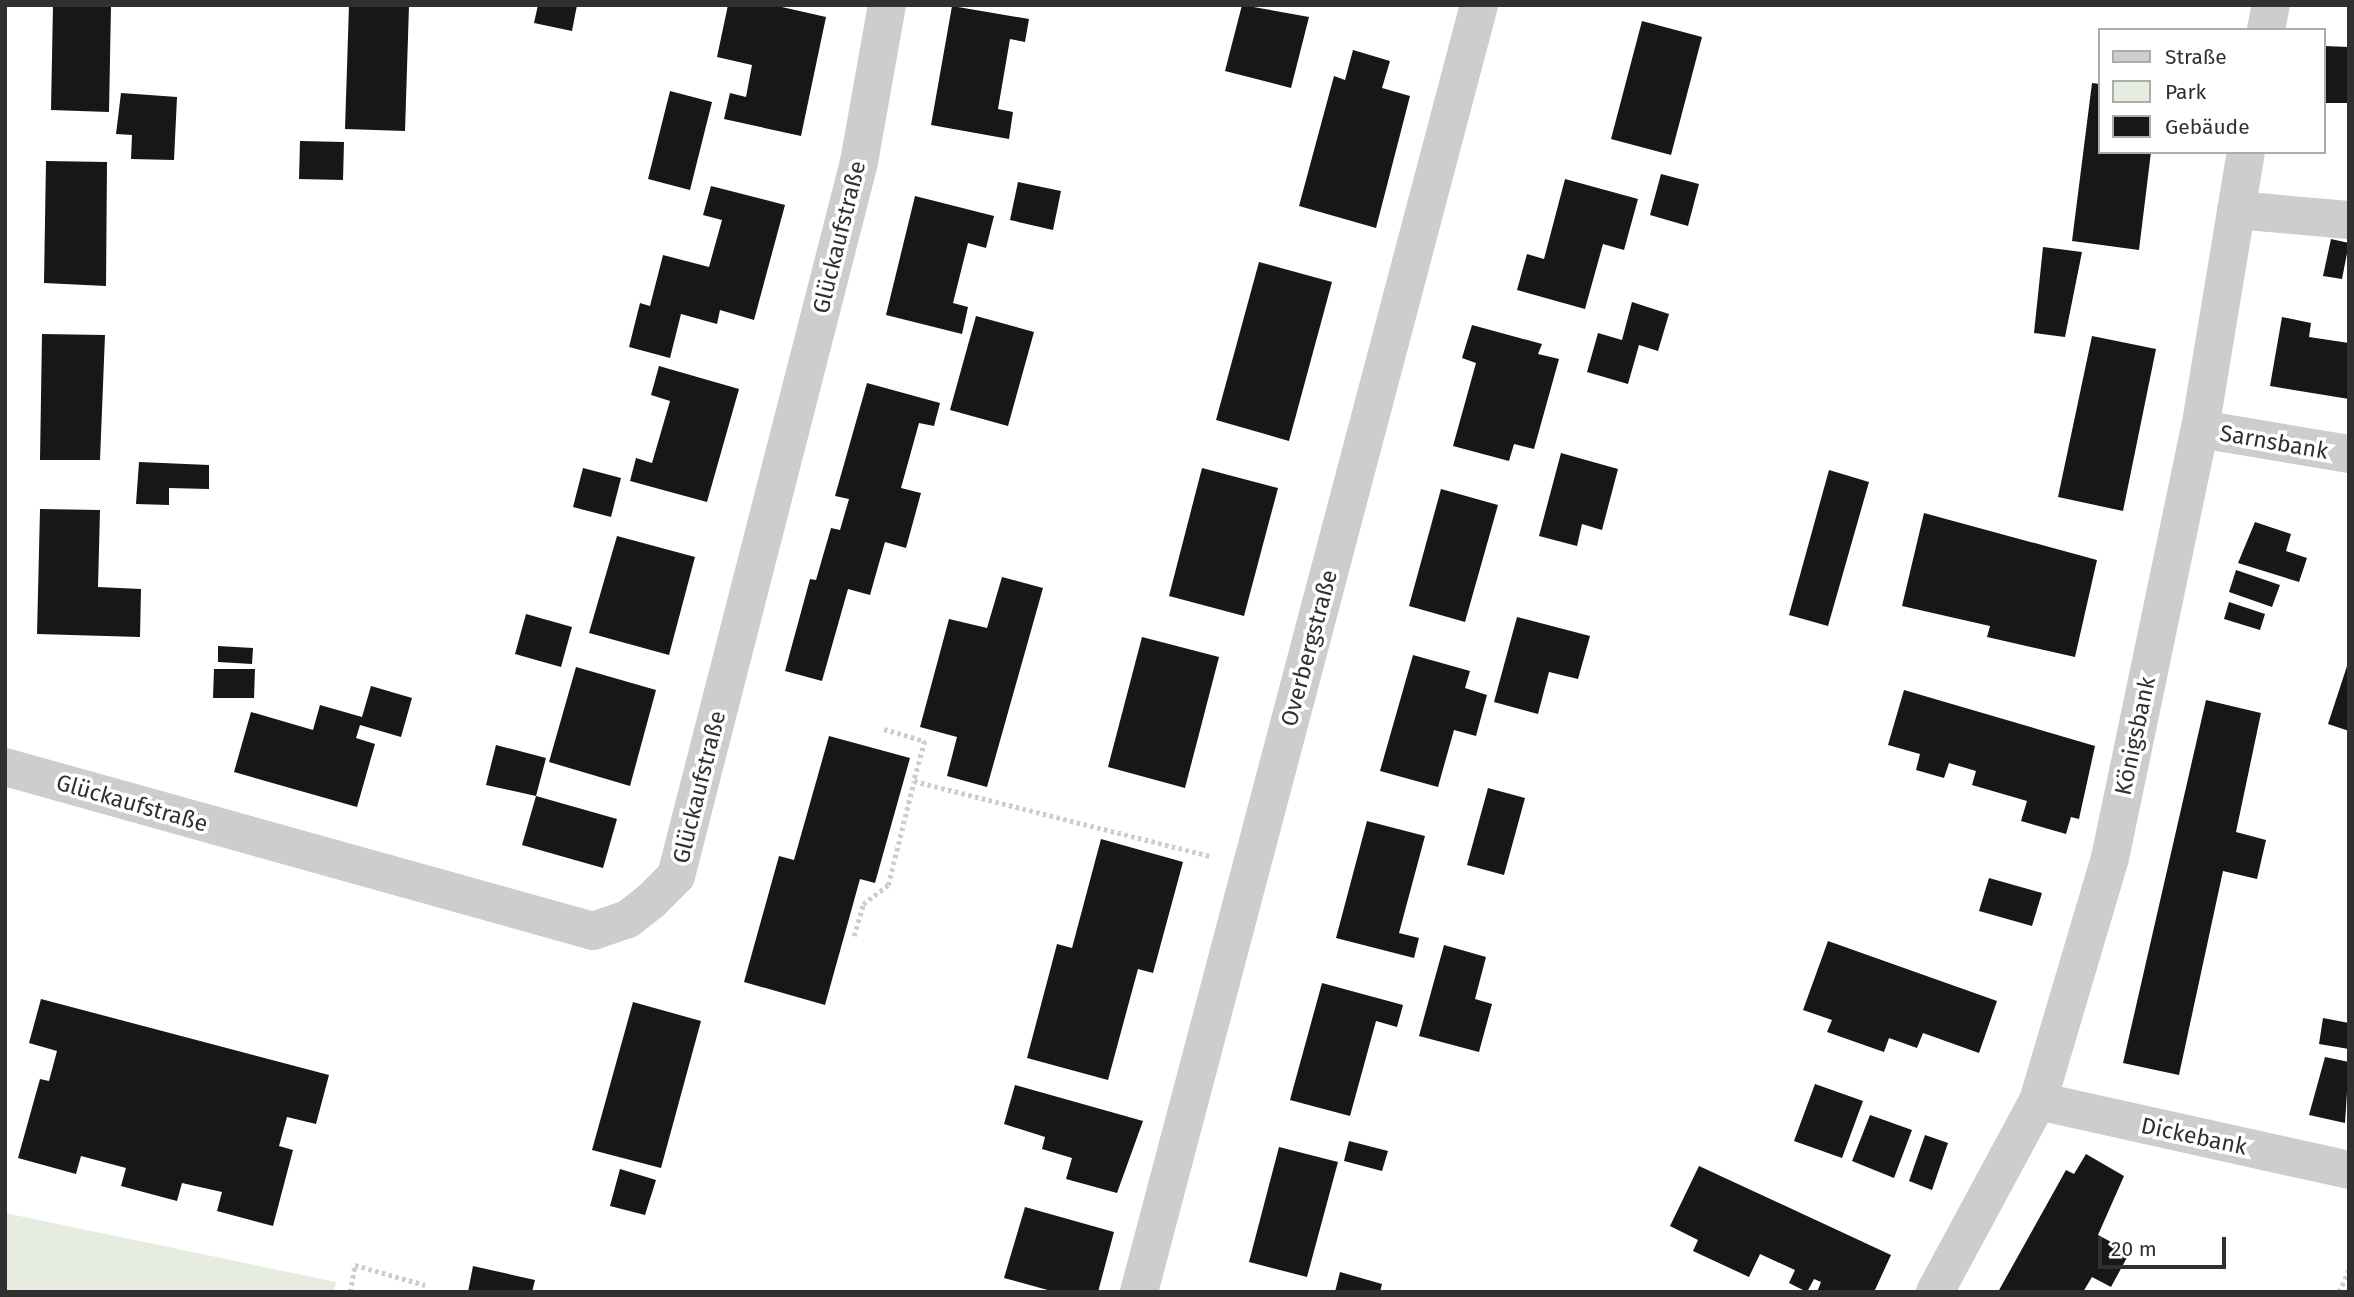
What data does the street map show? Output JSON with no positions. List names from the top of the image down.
{
  "streets": {
    "street": [
      "Glückaufstraße",
      "Sarnsbank",
      "Overbergstraße",
      "Königsbank",
      "Dickebank"
    ]
  },
  "crossings": [
    ["Sarnsbank", "Königsbank"],
    ["Königsbank", "Dickebank"]
  ],
  "legend": ["Straße", "Park", "Gebäude"],
  "scale_bar": "20 m"
}
